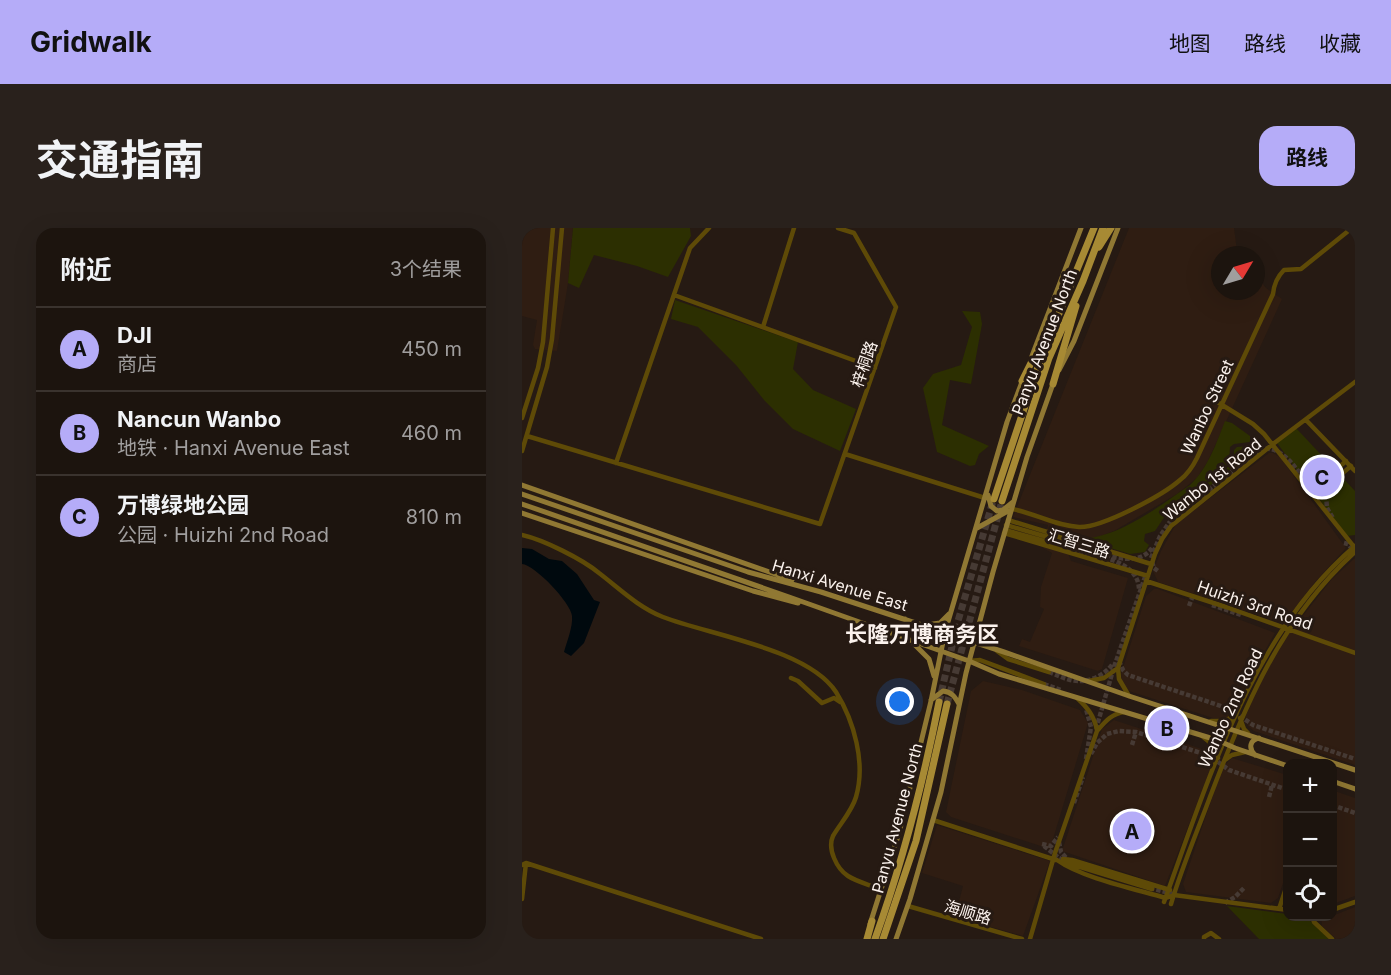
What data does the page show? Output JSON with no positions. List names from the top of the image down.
{
  "streets": {
    "highway": ["Panyu Avenue North"],
    "main road": ["Hanxi Avenue East"],
    "street": [
      "梓桐路",
      "Wanbo Street",
      "Wanbo 1st Road",
      "汇智三路",
      "Huizhi 3rd Road",
      "Wanbo 2nd Road",
      "海顺路"
    ]
  },
  "crossings": [
    ["Wanbo 1st Road", "汇智三路"],
    ["Wanbo 1st Road", "Huizhi 3rd Road"],
    ["汇智三路", "Huizhi 3rd Road"],
    ["Hanxi Avenue East", "Wanbo 2nd Road"],
    ["Huizhi 3rd Road", "Wanbo 2nd Road"]
  ],
  "districts": ["长隆万博商务区"],
  "north": "top right",
  "page": {
    "header": "Gridwalk",
    "nav": ["地图", "路线", "收藏"],
    "title": "交通指南",
    "buttons": "路线",
    "heading": ["附近", "3个结果"],
    "list": [
      {
        "mark": "A",
        "name": "DJI",
        "note": "商店",
        "value": "450 m"
      },
      {
        "mark": "B",
        "name": "Nancun Wanbo",
        "note": "地铁 · Hanxi Avenue East",
        "value": "460 m"
      },
      {
        "mark": "C",
        "name": "万博绿地公园",
        "note": "公园 · Huizhi 2nd Road",
        "value": "810 m"
      }
    ],
    "pins": ["C", "B", "A"],
    "map_buttons": ["+", "−"]
  }
}
